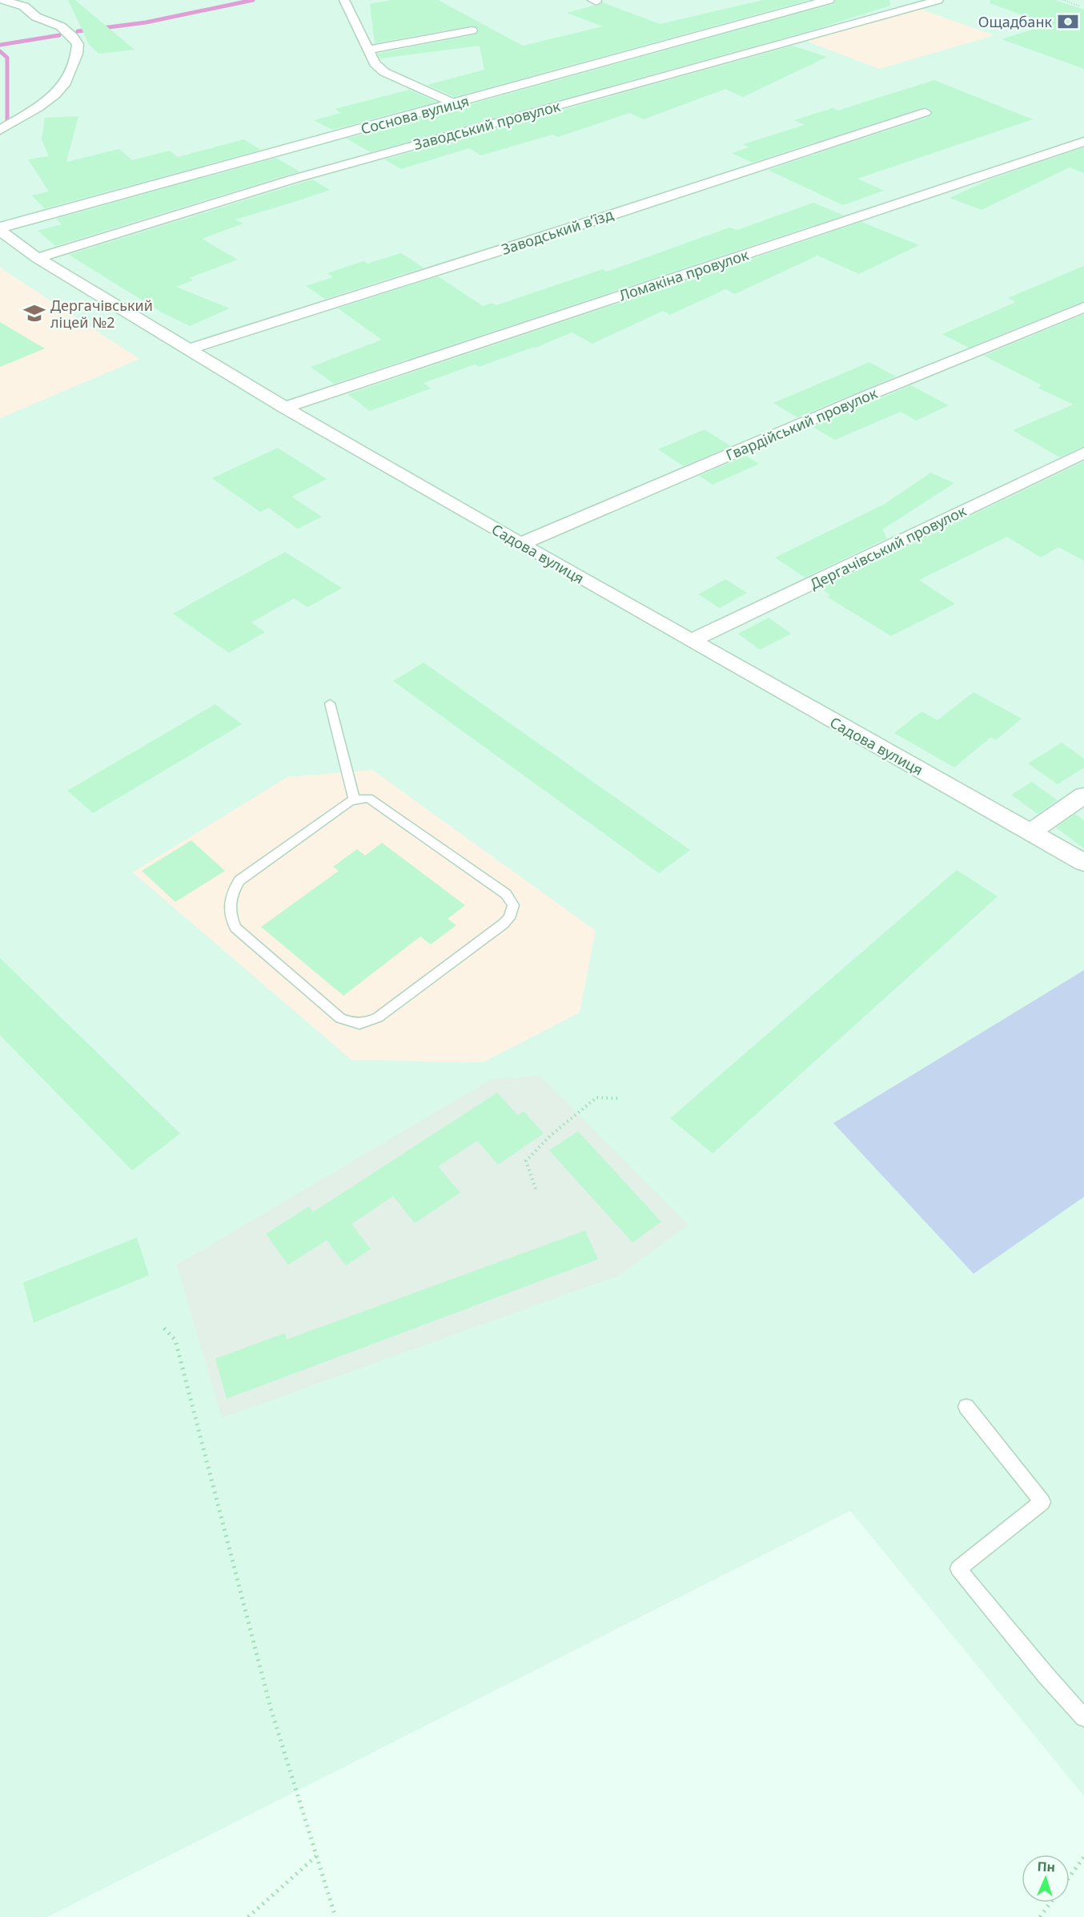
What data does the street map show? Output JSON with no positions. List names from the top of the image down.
{
  "streets": {
    "street": [
      "Соснова вулиця",
      "Заводський провулок",
      "Заводський в’їзд",
      "Ломакіна провулок",
      "Гвардійський провулок",
      "Дергачівський провулок",
      "Садова вулиця"
    ]
  },
  "crossings": [
    ["Соснова вулиця", "Садова вулиця"],
    ["Заводський провулок", "Садова вулиця"],
    ["Заводський в’їзд", "Садова вулиця"],
    ["Ломакіна провулок", "Садова вулиця"],
    ["Гвардійський провулок", "Садова вулиця"],
    ["Дергачівський провулок", "Садова вулиця"]
  ],
  "places": {
    "bank": ["Ощадбанк"],
    "school or university": ["Дергачівський ліцей №2"]
  },
  "north": "top"
}
